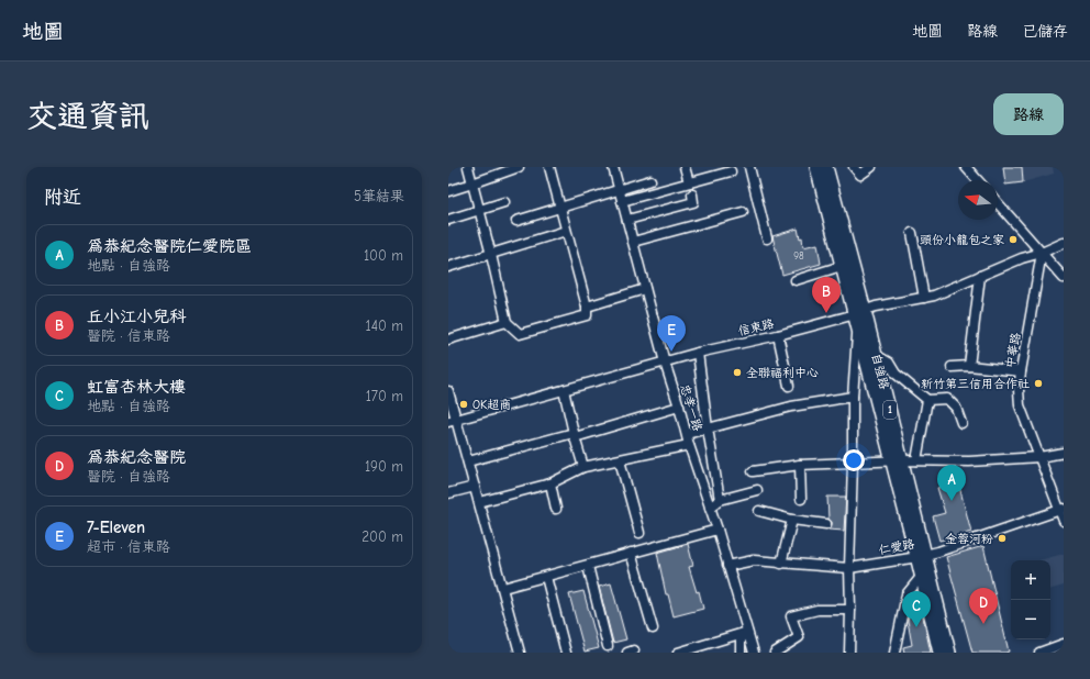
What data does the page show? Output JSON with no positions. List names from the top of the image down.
{
  "streets": {
    "main road": ["自強路", "1"],
    "street": [
      "信東路",
      "中華路",
      "忠孝一路",
      "仁愛路"
    ]
  },
  "crossings": [
    ["信東路", "中華路"],
    ["信東路", "自強路"],
    ["信東路", "忠孝一路"],
    ["中華路", "仁愛路"],
    ["自強路", "仁愛路"],
    ["忠孝一路", "仁愛路"]
  ],
  "places": [
    "頭份小籠包之家",
    "全聯福利中心",
    "新竹第三信用合作社",
    "OK超商",
    "金蓉河粉"
  ],
  "house_numbers": ["98"],
  "north": "left",
  "page": {
    "header": "地圖",
    "nav": ["地圖", "路線", "已儲存"],
    "buttons": "路線",
    "title": "交通資訊",
    "heading": ["附近", "5筆結果"],
    "list": [
      {
        "mark": "A",
        "name": "為恭紀念醫院仁愛院區",
        "note": "地點 · 自強路",
        "value": "100 m"
      },
      {
        "mark": "B",
        "name": "丘小江小兒科",
        "note": "醫院 · 信東路",
        "value": "140 m"
      },
      {
        "mark": "C",
        "name": "虹富杏林大樓",
        "note": "地點 · 自強路",
        "value": "170 m"
      },
      {
        "mark": "D",
        "name": "為恭紀念醫院",
        "note": "醫院 · 自強路",
        "value": "190 m"
      },
      {
        "mark": "E",
        "name": "7-Eleven",
        "note": "超市 · 信東路",
        "value": "200 m"
      }
    ],
    "pins": [
      "B",
      "E",
      "A",
      "D",
      "C"
    ],
    "map_buttons": ["+", "−"]
  }
}
